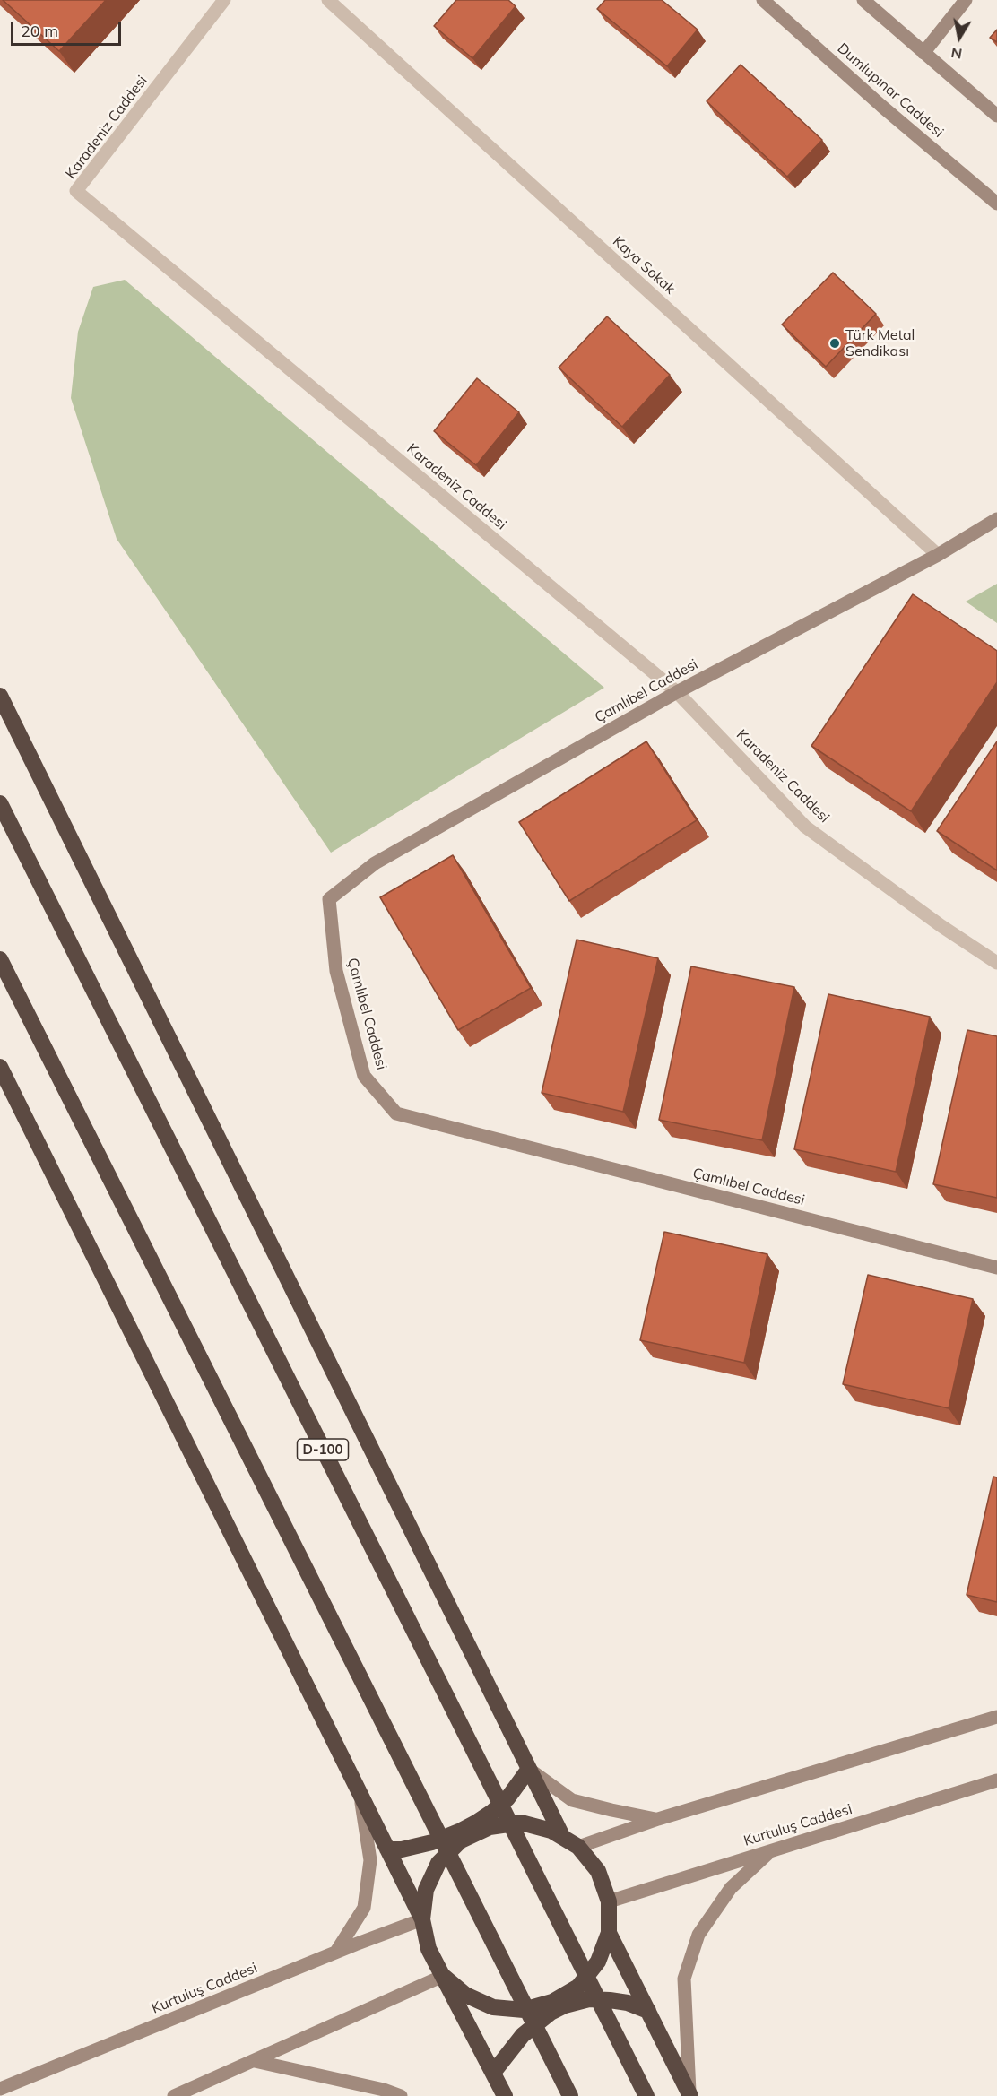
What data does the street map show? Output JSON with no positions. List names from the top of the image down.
{
  "streets": {
    "highway": ["D-100"],
    "street": [
      "Dumlupınar Caddesi",
      "Karadeniz Caddesi",
      "Kaya Sokak",
      "Çamlıbel Caddesi",
      "Kurtuluş Caddesi"
    ]
  },
  "crossings": [
    ["Karadeniz Caddesi", "Çamlıbel Caddesi"],
    ["Kaya Sokak", "Çamlıbel Caddesi"]
  ],
  "places": ["Türk Metal Sendikası"],
  "scale_bar": "20 m",
  "north": "bottom"
}
